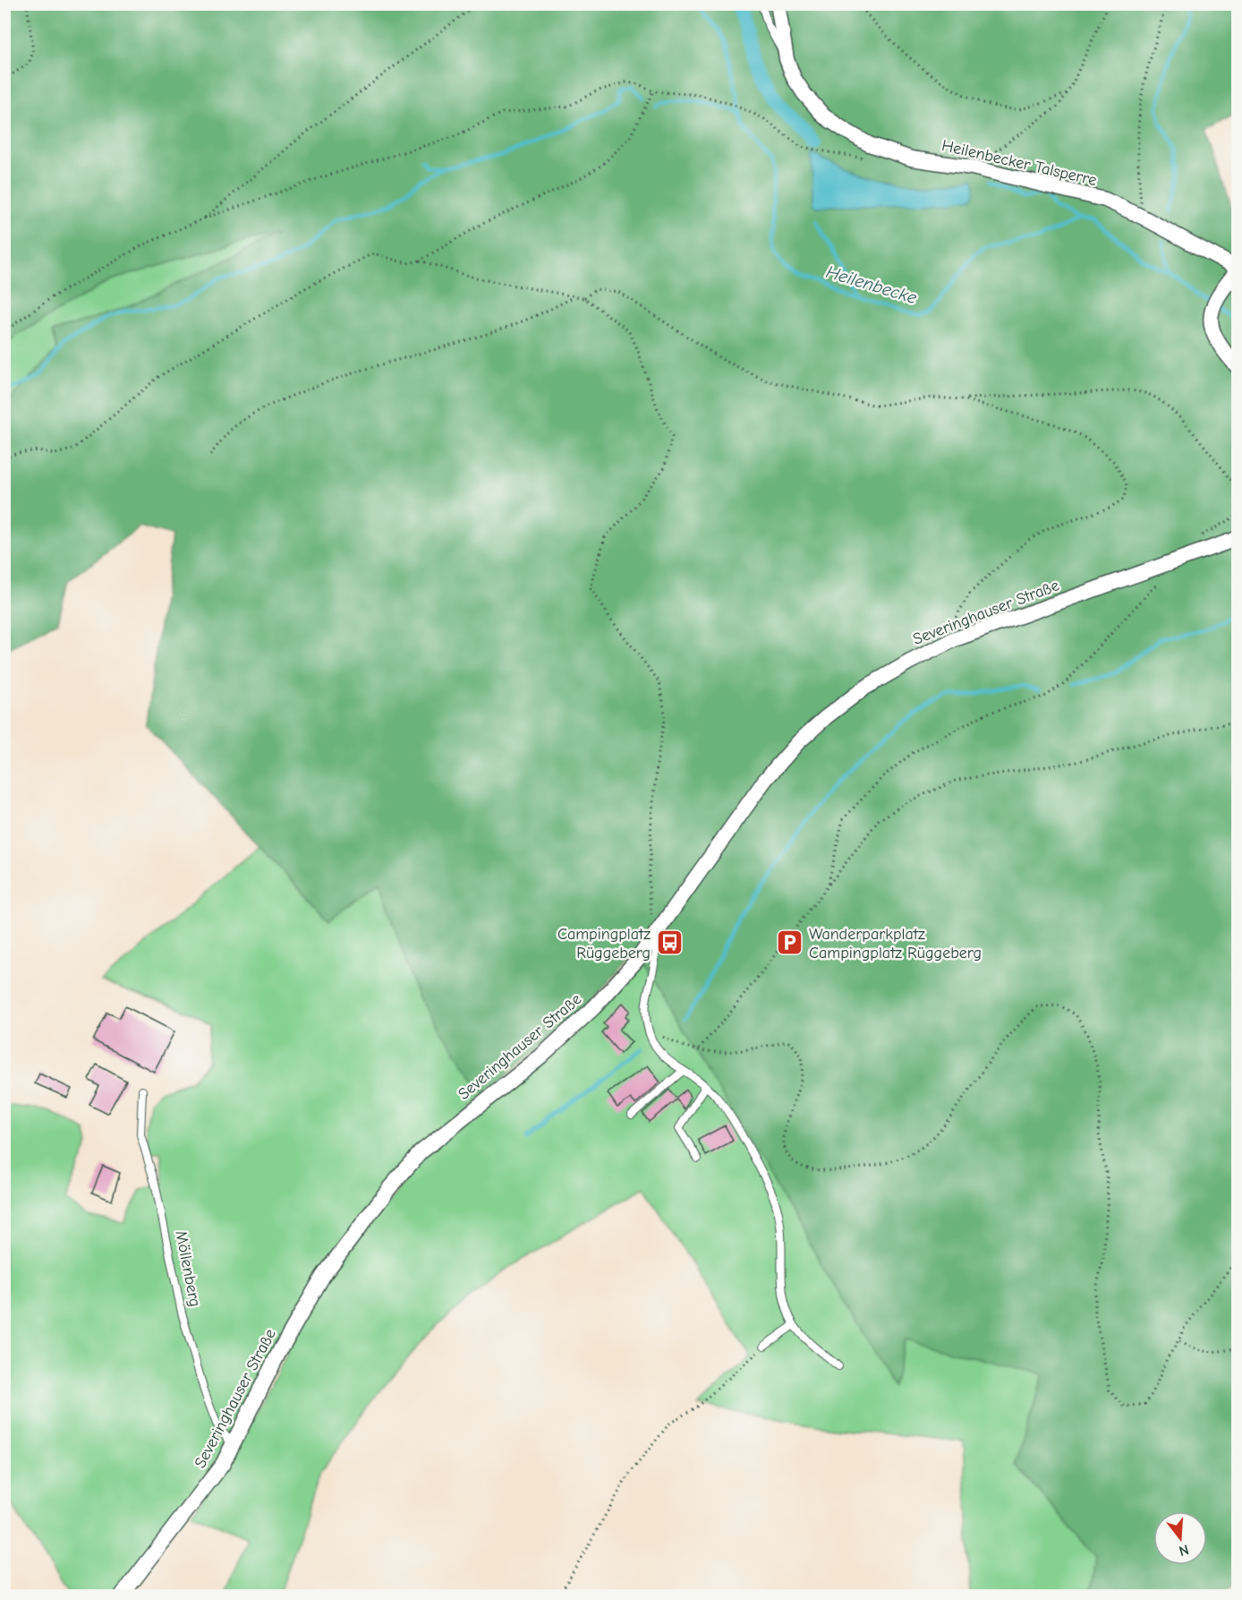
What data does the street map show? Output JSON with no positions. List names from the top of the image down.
{
  "streets": {
    "street": ["Heilenbecker Talsperre", "Severinghauser Straße"],
    "lane": ["Möllenberg"]
  },
  "crossings": [
    ["Severinghauser Straße", "Möllenberg"]
  ],
  "water": ["Heilenbecke"],
  "places": {
    "bus stop": ["Campingplatz Rüggeberg"],
    "parking": ["Wanderparkplatz Campingplatz Rüggeberg"]
  },
  "north": "bottom"
}
